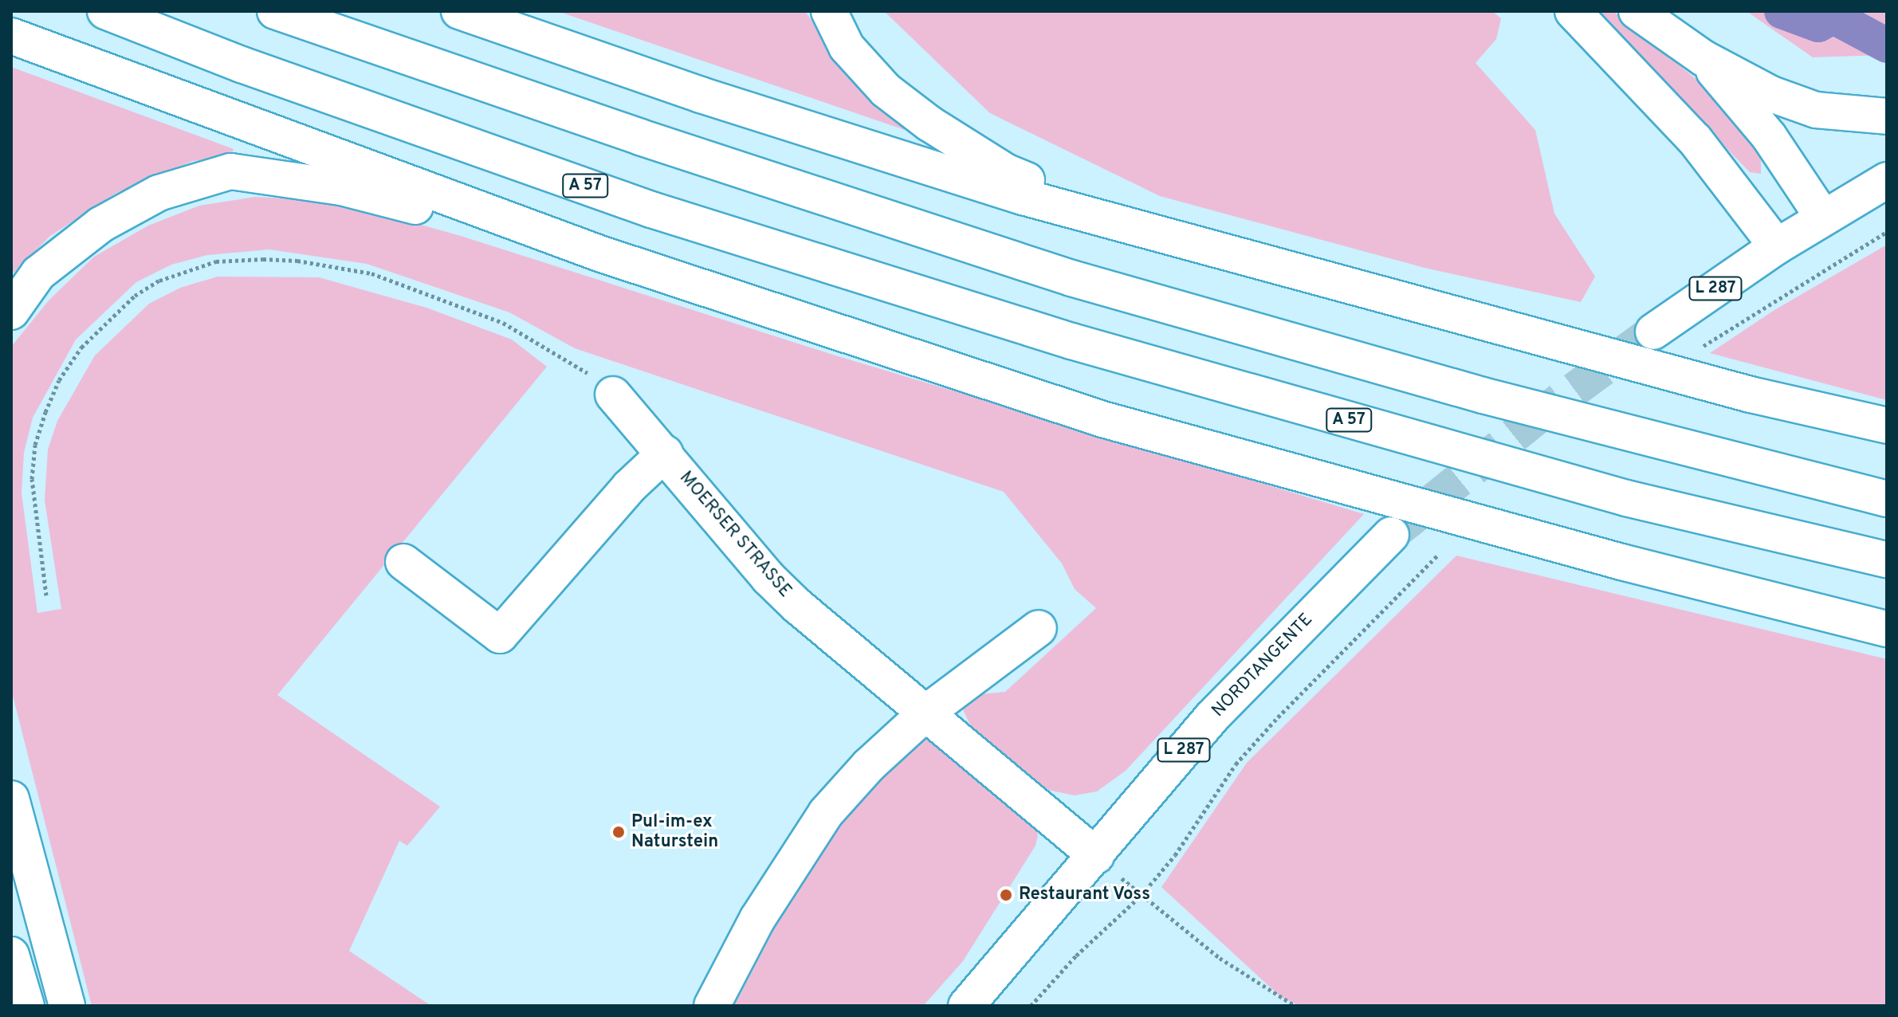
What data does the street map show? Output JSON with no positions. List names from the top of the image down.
{
  "streets": {
    "main road": [
      "A 57",
      "L 287",
      "MOERSER STRASSE",
      "NORDTANGENTE"
    ]
  },
  "crossings": [
    ["MOERSER STRASSE", "NORDTANGENTE"]
  ],
  "places": ["Pul-im-ex Naturstein", "Restaurant Voss"]
}
